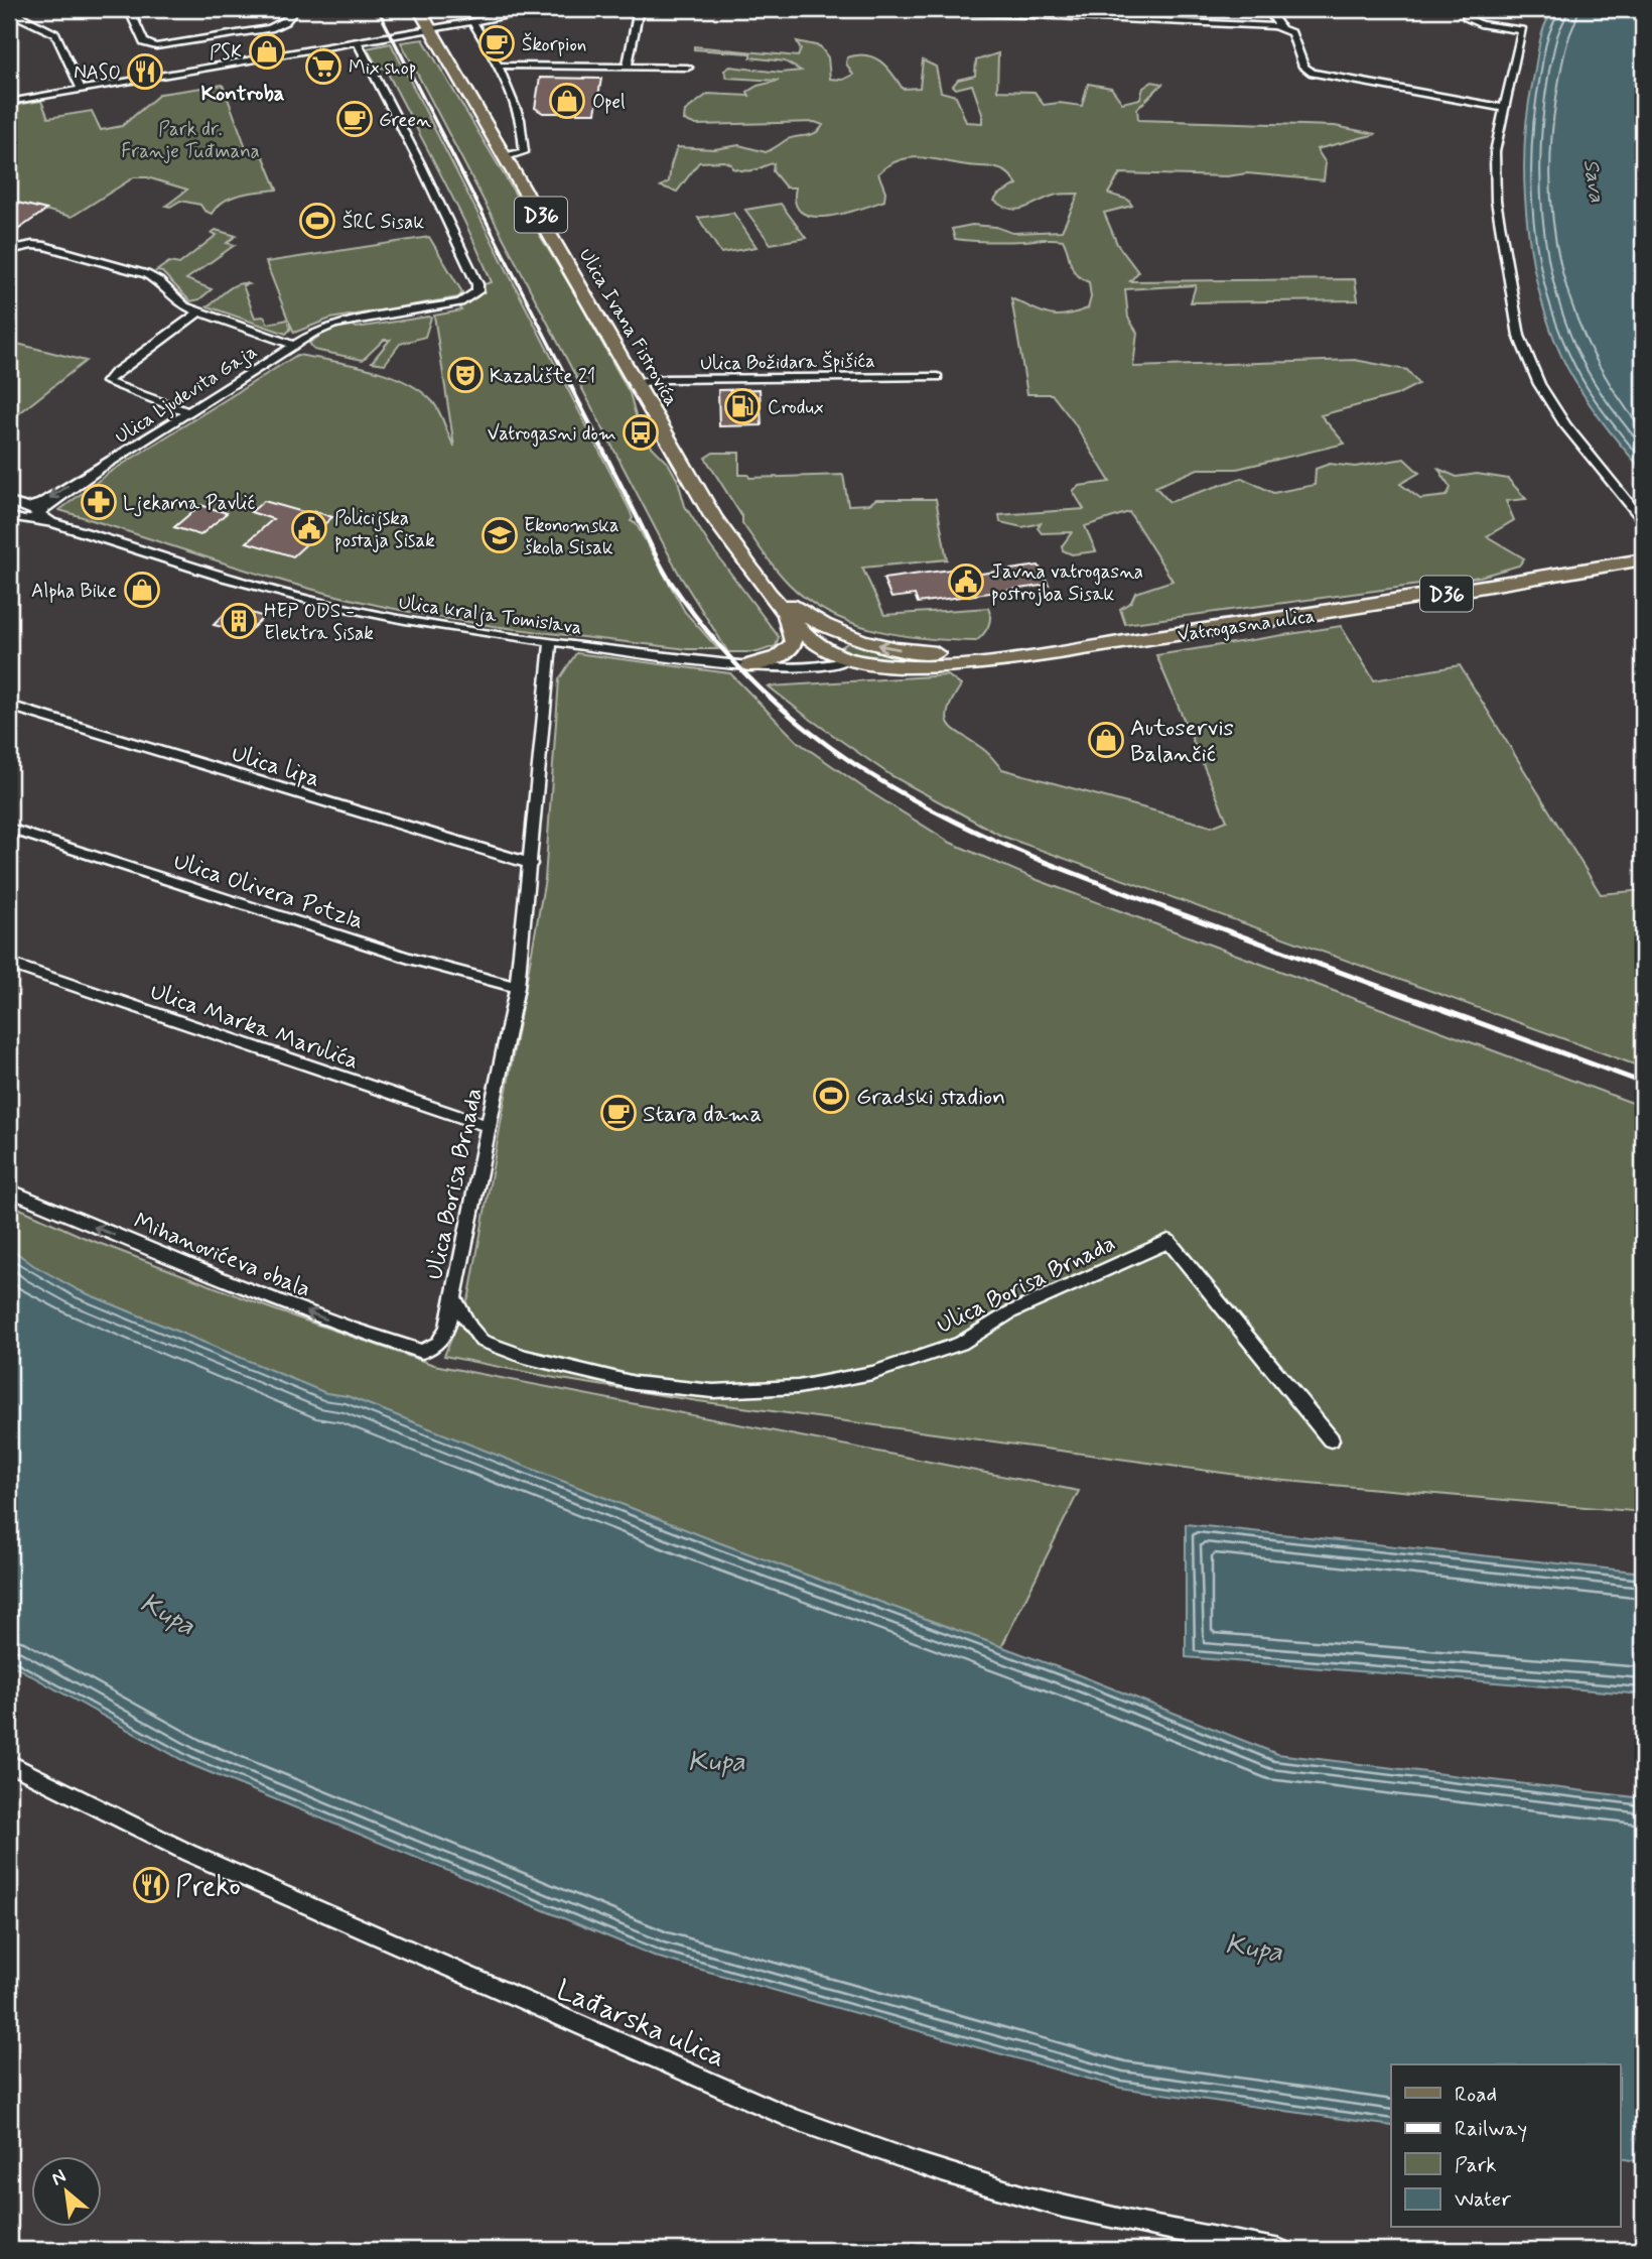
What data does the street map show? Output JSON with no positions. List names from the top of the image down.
{
  "streets": {
    "main road": ["D36", "Ulica Ivana Fistrovića", "Vatrogasna ulica"],
    "street": [
      "Ulica Božidara Špišića",
      "Ulica Ljudevita Gaja",
      "Ulica kralja Tomislava",
      "Ulica lipa",
      "Ulica Olivera Potzla",
      "Ulica Marka Marulića",
      "Ulica Borisa Brnada",
      "Mihanovićeva obala",
      "Lađarska ulica"
    ]
  },
  "crossings": [
    ["D36", "Ulica Ivana Fistrovića"],
    ["D36", "Ulica kralja Tomislava"],
    ["D36", "Vatrogasna ulica"],
    ["Ulica Ivana Fistrovića", "Ulica Božidara Špišića"],
    ["Ulica Ljudevita Gaja", "Ulica kralja Tomislava"],
    ["Ulica kralja Tomislava", "Vatrogasna ulica"],
    ["Ulica kralja Tomislava", "Ulica Borisa Brnada"],
    ["Ulica lipa", "Ulica Borisa Brnada"],
    ["Ulica Olivera Potzla", "Ulica Borisa Brnada"],
    ["Ulica Marka Marulića", "Ulica Borisa Brnada"],
    ["Ulica Borisa Brnada", "Mihanovićeva obala"]
  ],
  "one_way": ["Mihanovićeva obala"],
  "districts": ["Kontroba"],
  "water": ["Sava", "Kupa"],
  "parks": ["Park dr. Franje Tuđmana"],
  "places": {
    "cafe": ["Škorpion", "Green", "Stara dama"],
    "shop": [
      "PSK",
      "Opel",
      "Alpha Bike",
      "Autoservis Balančić"
    ],
    "supermarket": ["Mix shop"],
    "restaurant": ["NASO", "Preko"],
    "sports": ["ŠRC Sisak", "Gradski stadion"],
    "theatre": ["Kazalište 21"],
    "fuel station": ["Crodux"],
    "bus stop": ["Vatrogasni dom"],
    "pharmacy": ["Ljekarna Pavlić"],
    "public building": ["Policijska postaja Sisak", "Javna vatrogasna postrojba Sisak"],
    "school or university": ["Ekonomska škola Sisak"],
    "building": ["HEP ODS - Elektra Sisak"]
  },
  "legend": [
    "Road",
    "Railway",
    "Park",
    "Water"
  ],
  "north": "top left"
}
